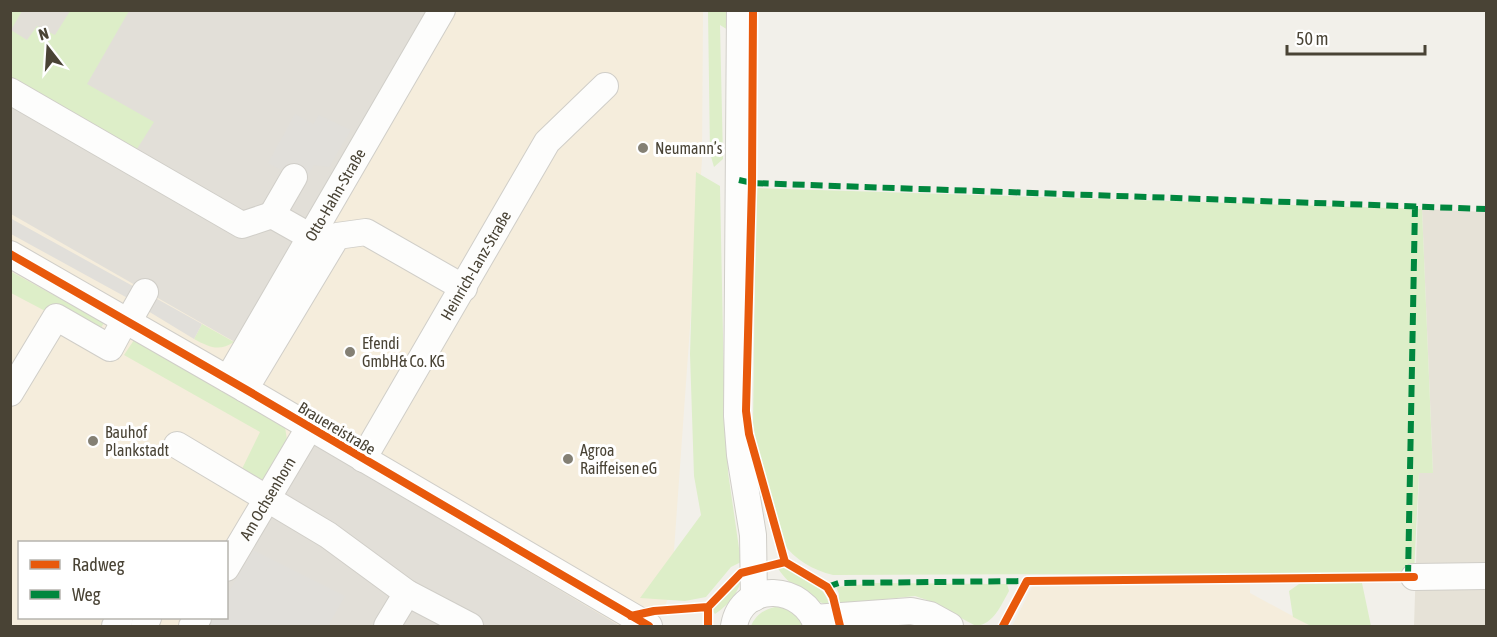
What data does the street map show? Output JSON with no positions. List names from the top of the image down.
{
  "streets": {
    "street": [
      "Otto-Hahn-Straße",
      "Heinrich-Lanz-Straße",
      "Brauereistraße",
      "Am Ochsenhorn"
    ]
  },
  "crossings": [
    ["Otto-Hahn-Straße", "Brauereistraße"],
    ["Heinrich-Lanz-Straße", "Brauereistraße"],
    ["Brauereistraße", "Am Ochsenhorn"]
  ],
  "places": [
    "Neumann’s",
    "Efendi GmbH& Co. KG",
    "Bauhof Plankstadt",
    "Agroa Raiffeisen eG"
  ],
  "legend": ["Radweg", "Weg"],
  "scale_bar": "50 m",
  "north": "top"
}
